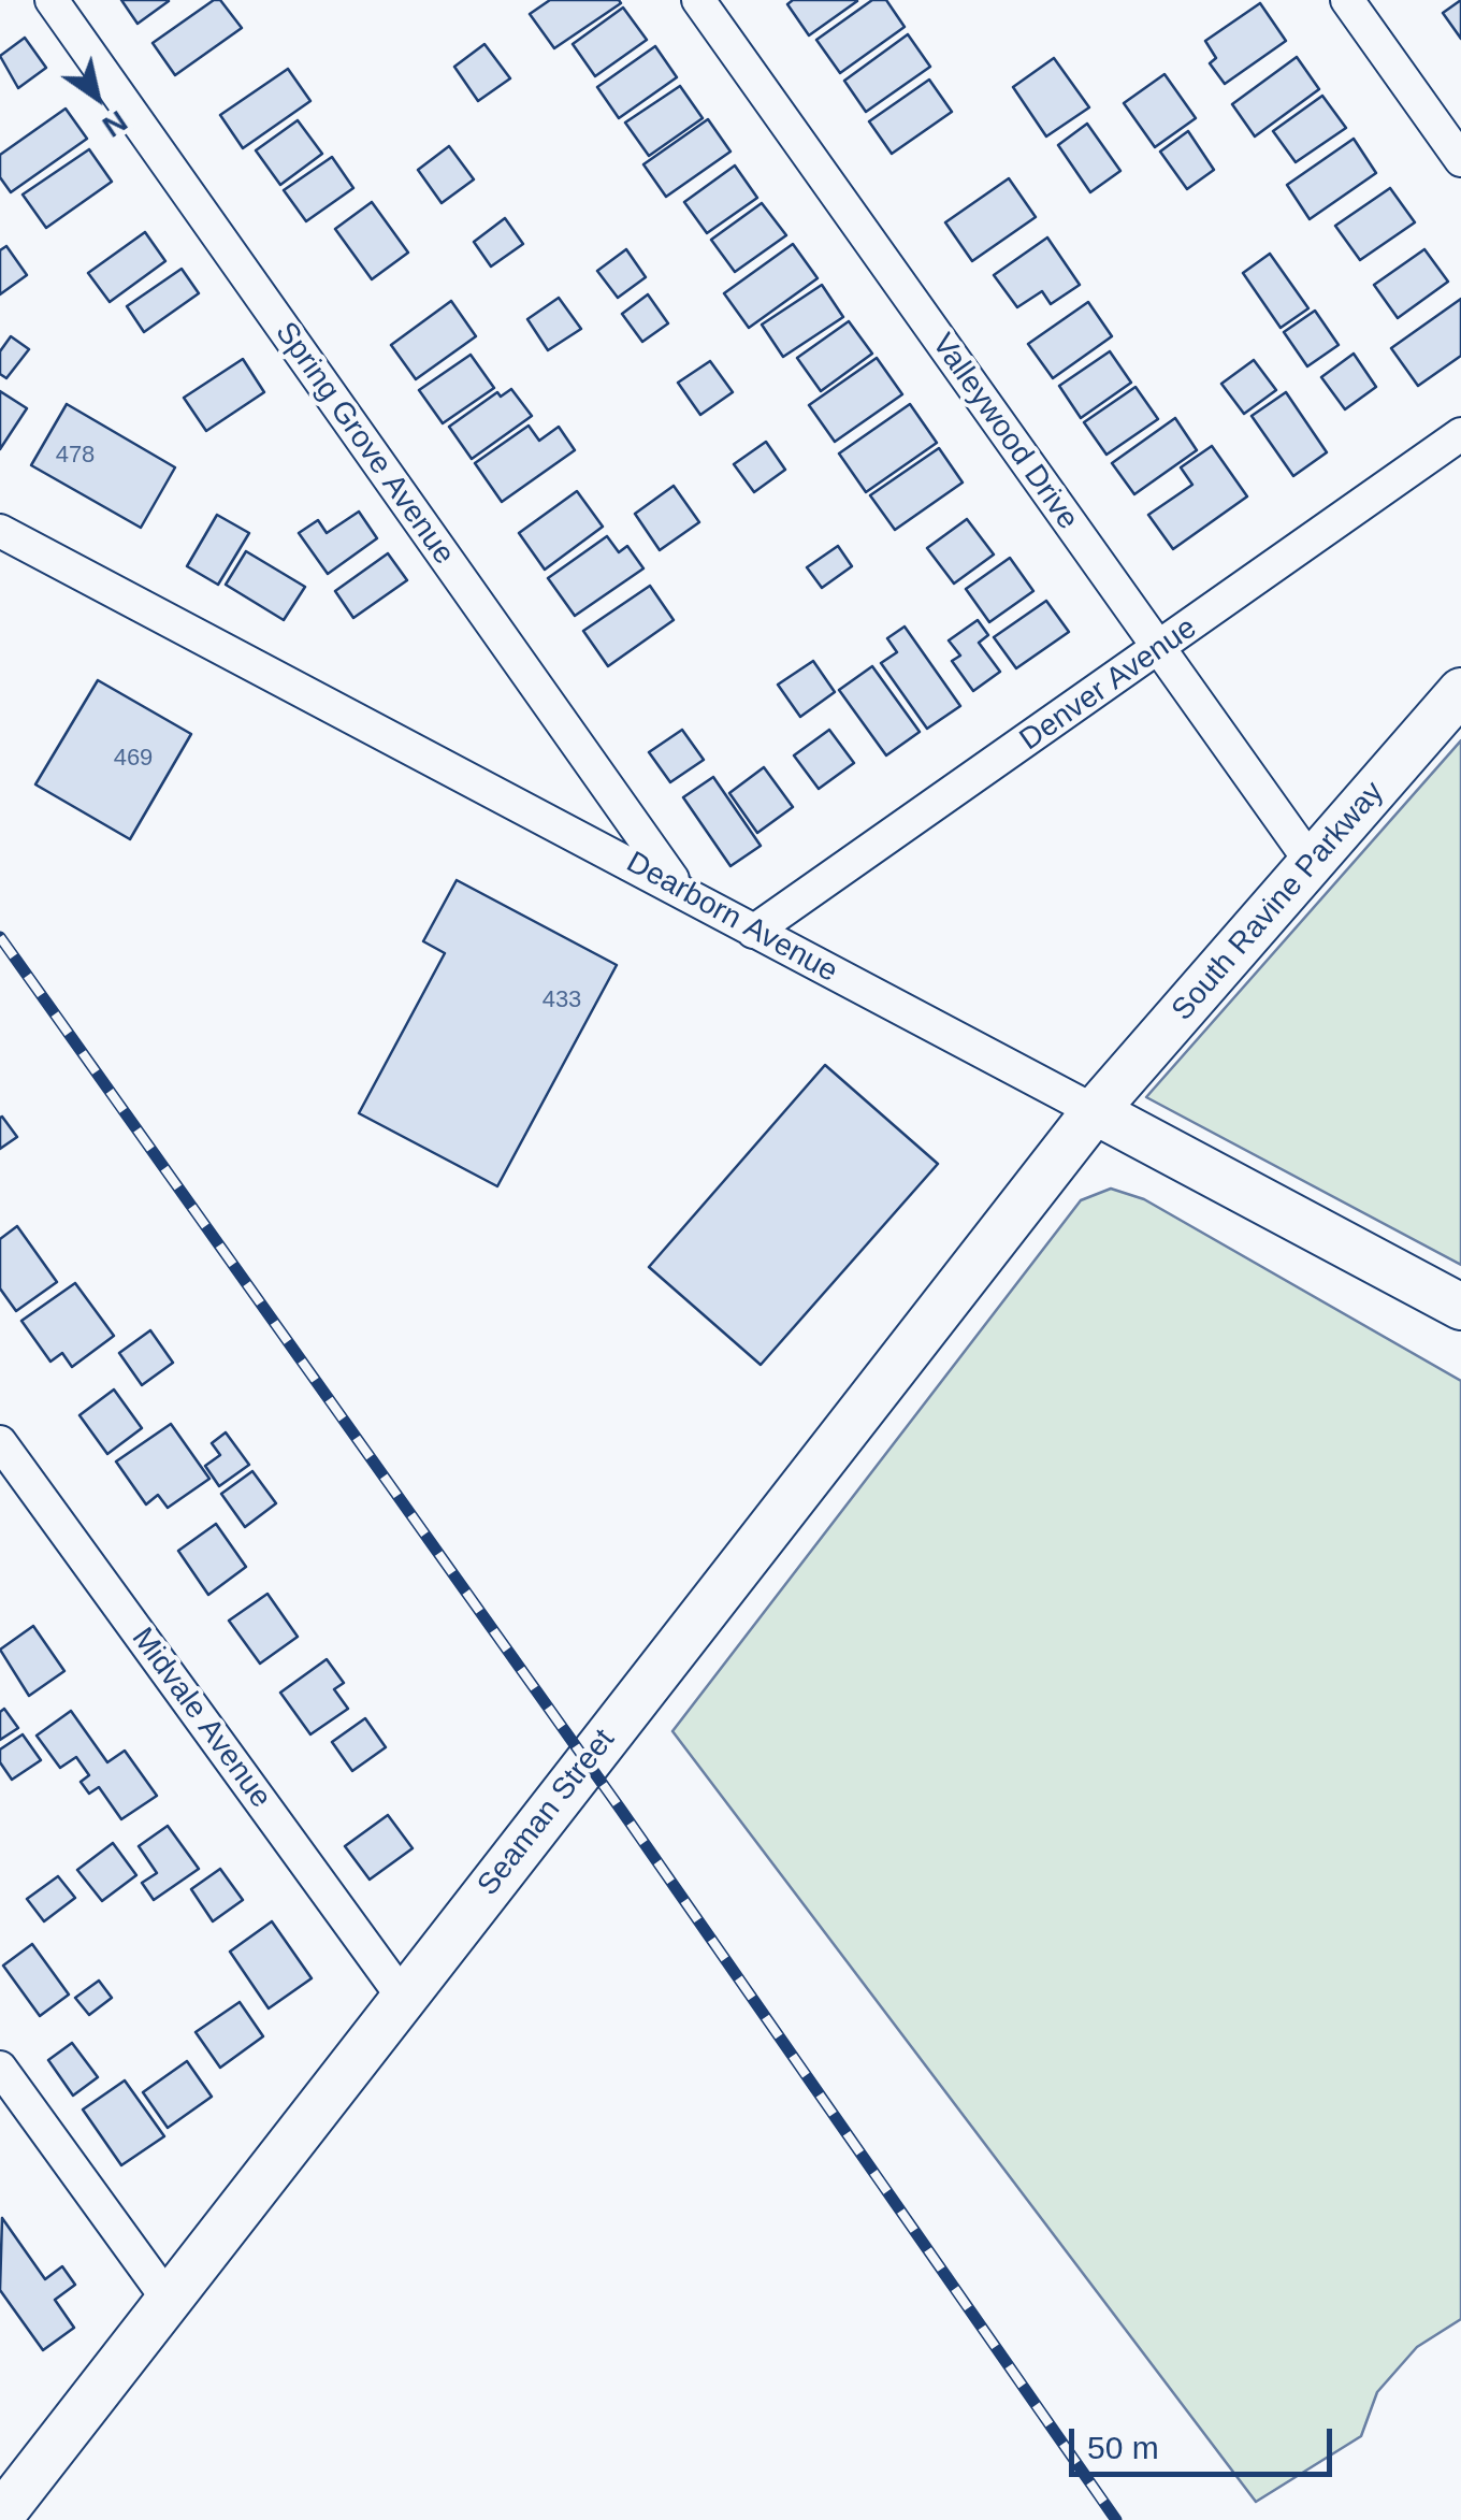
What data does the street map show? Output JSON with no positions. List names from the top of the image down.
{
  "streets": {
    "street": [
      "Valleywood Drive",
      "Spring Grove Avenue",
      "Denver Avenue",
      "South Ravine Parkway",
      "Dearborn Avenue",
      "Midvale Avenue",
      "Seaman Street"
    ]
  },
  "crossings": [
    ["Valleywood Drive", "Denver Avenue"],
    ["Valleywood Drive", "South Ravine Parkway"],
    ["Spring Grove Avenue", "Dearborn Avenue"],
    ["Denver Avenue", "Dearborn Avenue"],
    ["South Ravine Parkway", "Dearborn Avenue"],
    ["South Ravine Parkway", "Seaman Street"],
    ["Dearborn Avenue", "Seaman Street"],
    ["Midvale Avenue", "Seaman Street"]
  ],
  "house_numbers": ["478", "469", "433"],
  "scale_bar": "50 m",
  "north": "bottom right"
}
